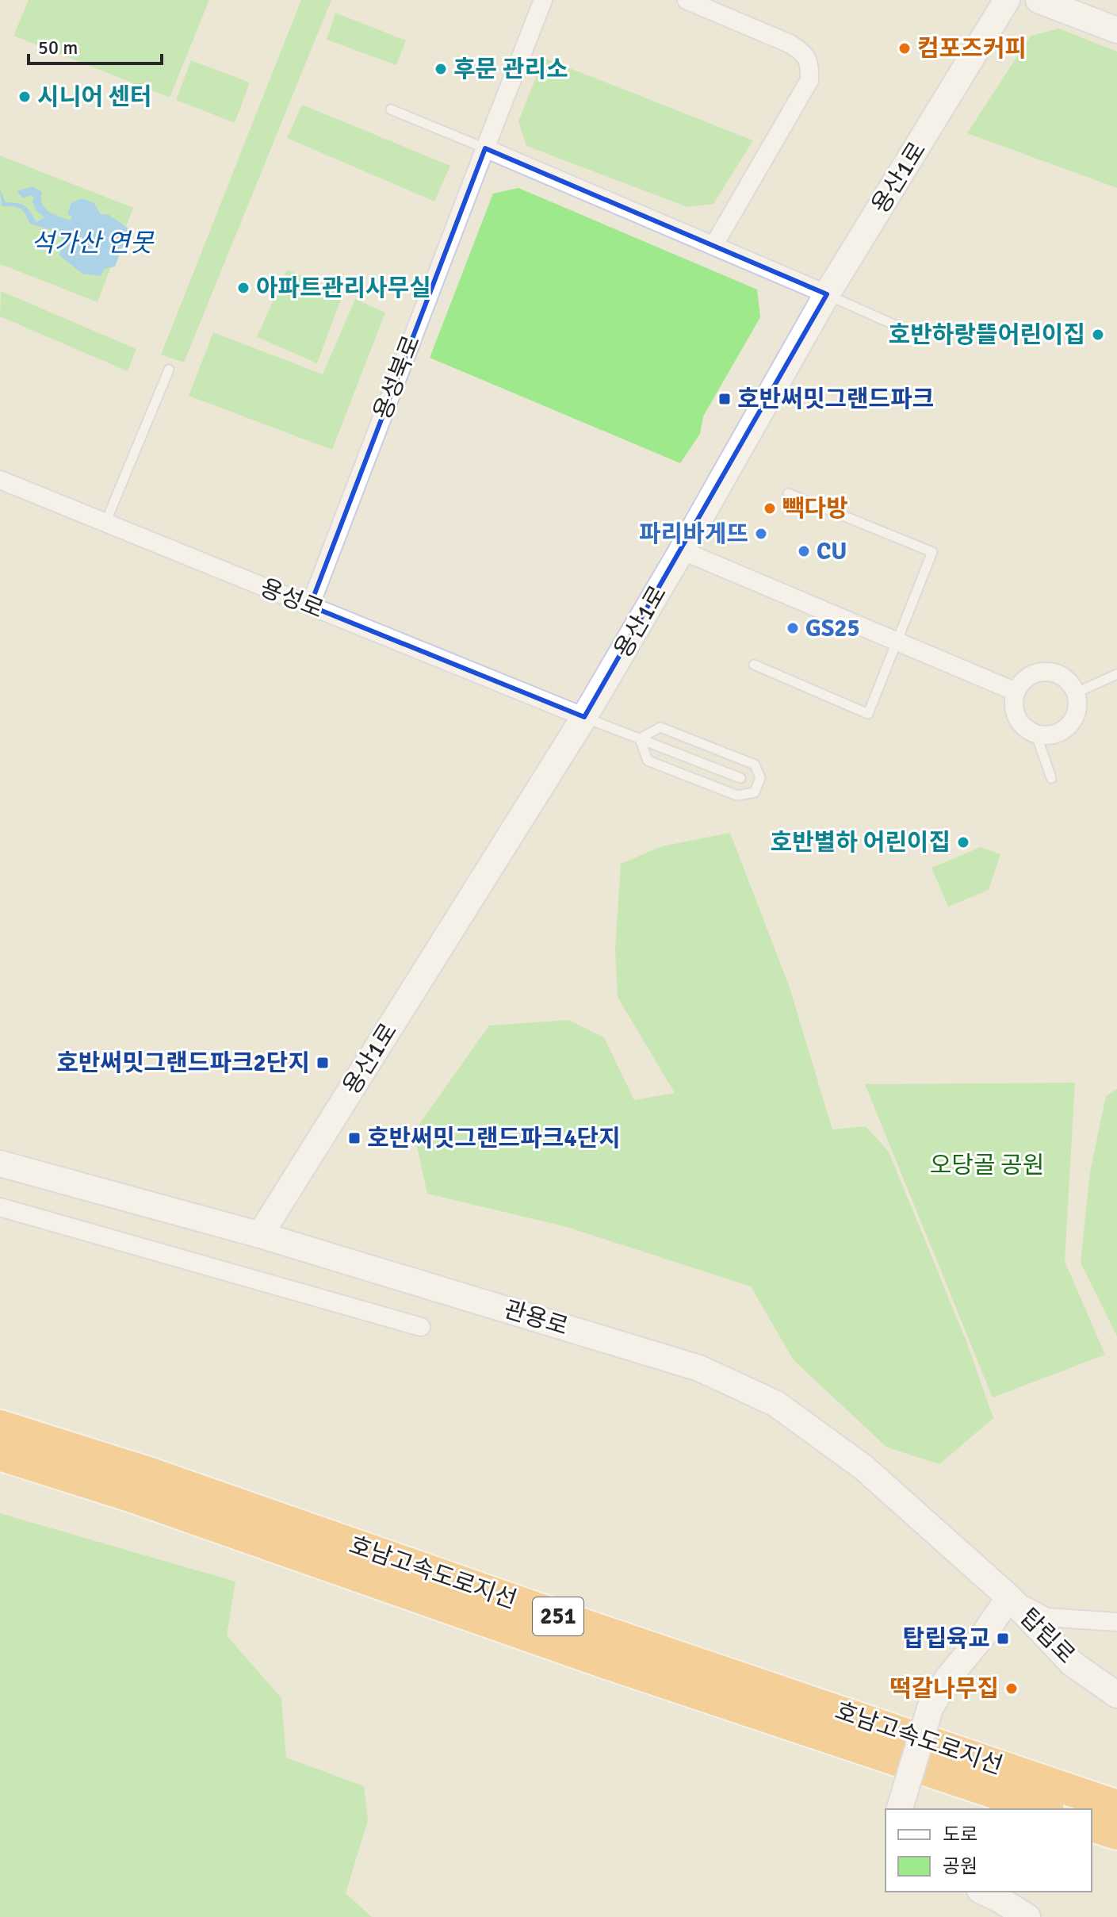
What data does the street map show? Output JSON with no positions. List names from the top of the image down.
{
  "streets": {
    "highway": ["호남고속도로지선", "251"],
    "main road": ["용산1로", "관용로", "탑립로"],
    "street": ["용성북로", "용성로"]
  },
  "crossings": [
    ["용산1로", "용성로"],
    ["용산1로", "관용로"],
    ["용성북로", "용성로"],
    ["관용로", "탑립로"]
  ],
  "water": ["석가산 연못"],
  "parks": ["오당골 공원"],
  "places": {
    "other": [
      "컴포즈커피",
      "후문 관리소",
      "시니어 센터",
      "아파트관리사무실",
      "호반하랑뜰어린이집",
      "빽다방",
      "파리바게뜨",
      "CU",
      "GS25",
      "호반별하 어린이집",
      "떡갈나무집"
    ],
    "transit": [
      "호반써밋그랜드파크",
      "호반써밋그랜드파크2단지",
      "호반써밋그랜드파크4단지",
      "탑립육교"
    ]
  },
  "legend": ["도로", "공원"],
  "scale_bar": "50 m"
}
